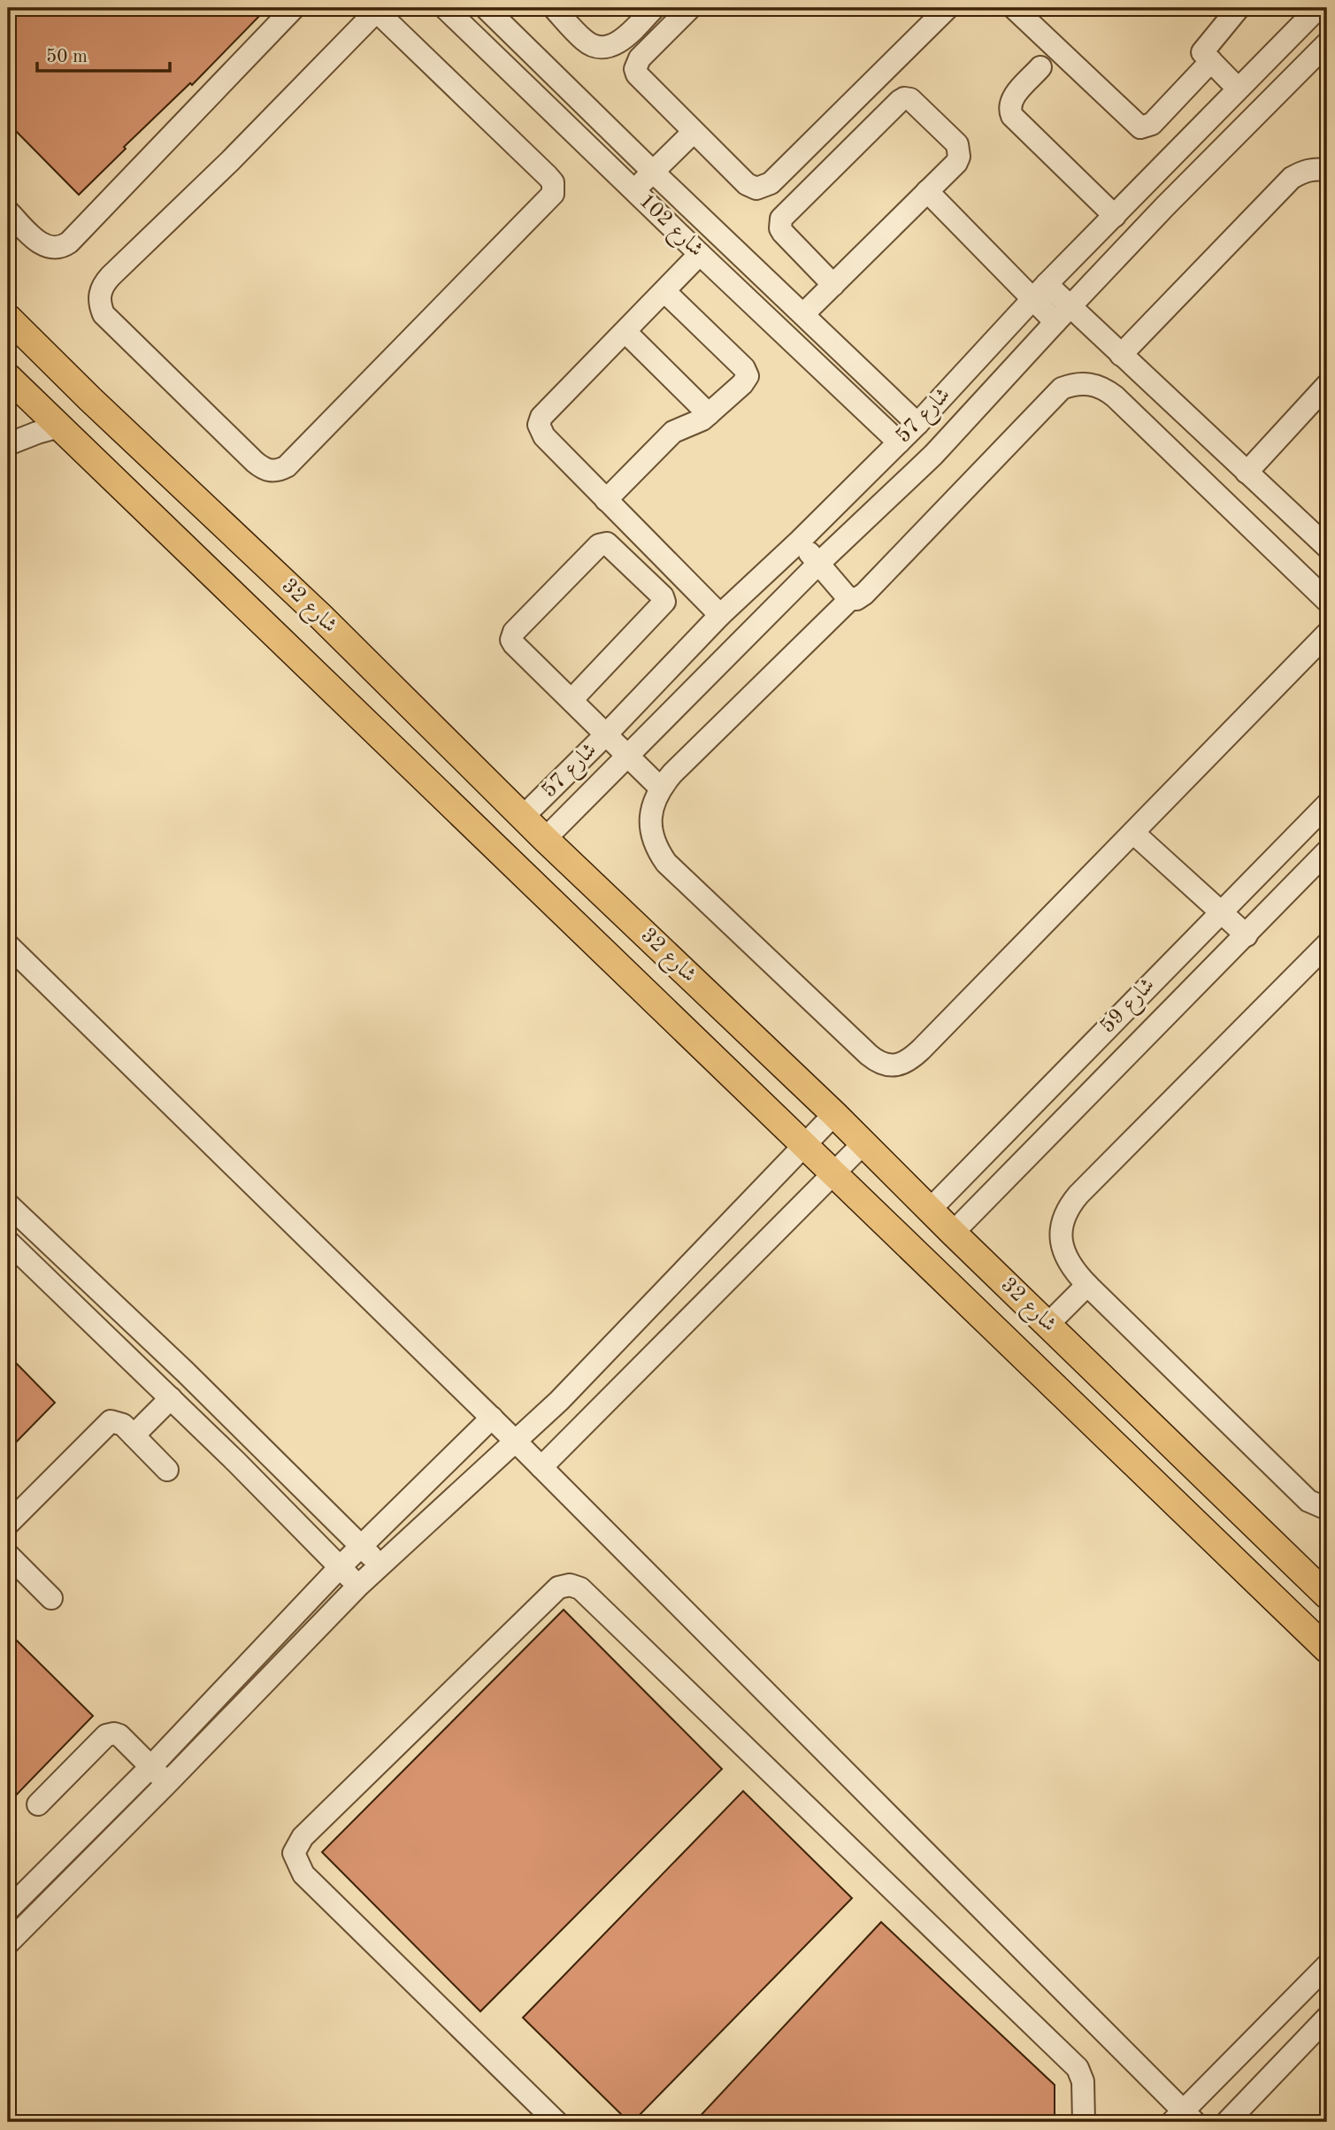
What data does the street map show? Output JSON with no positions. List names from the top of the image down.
{
  "streets": {
    "main road": ["شارع 32"],
    "street": ["شارع 102", "شارع 57", "شارع 59"]
  },
  "crossings": [
    ["شارع 102", "شارع 57"],
    ["شارع 57", "شارع 32"],
    ["شارع 32", "شارع 59"]
  ],
  "scale_bar": "50 m"
}
